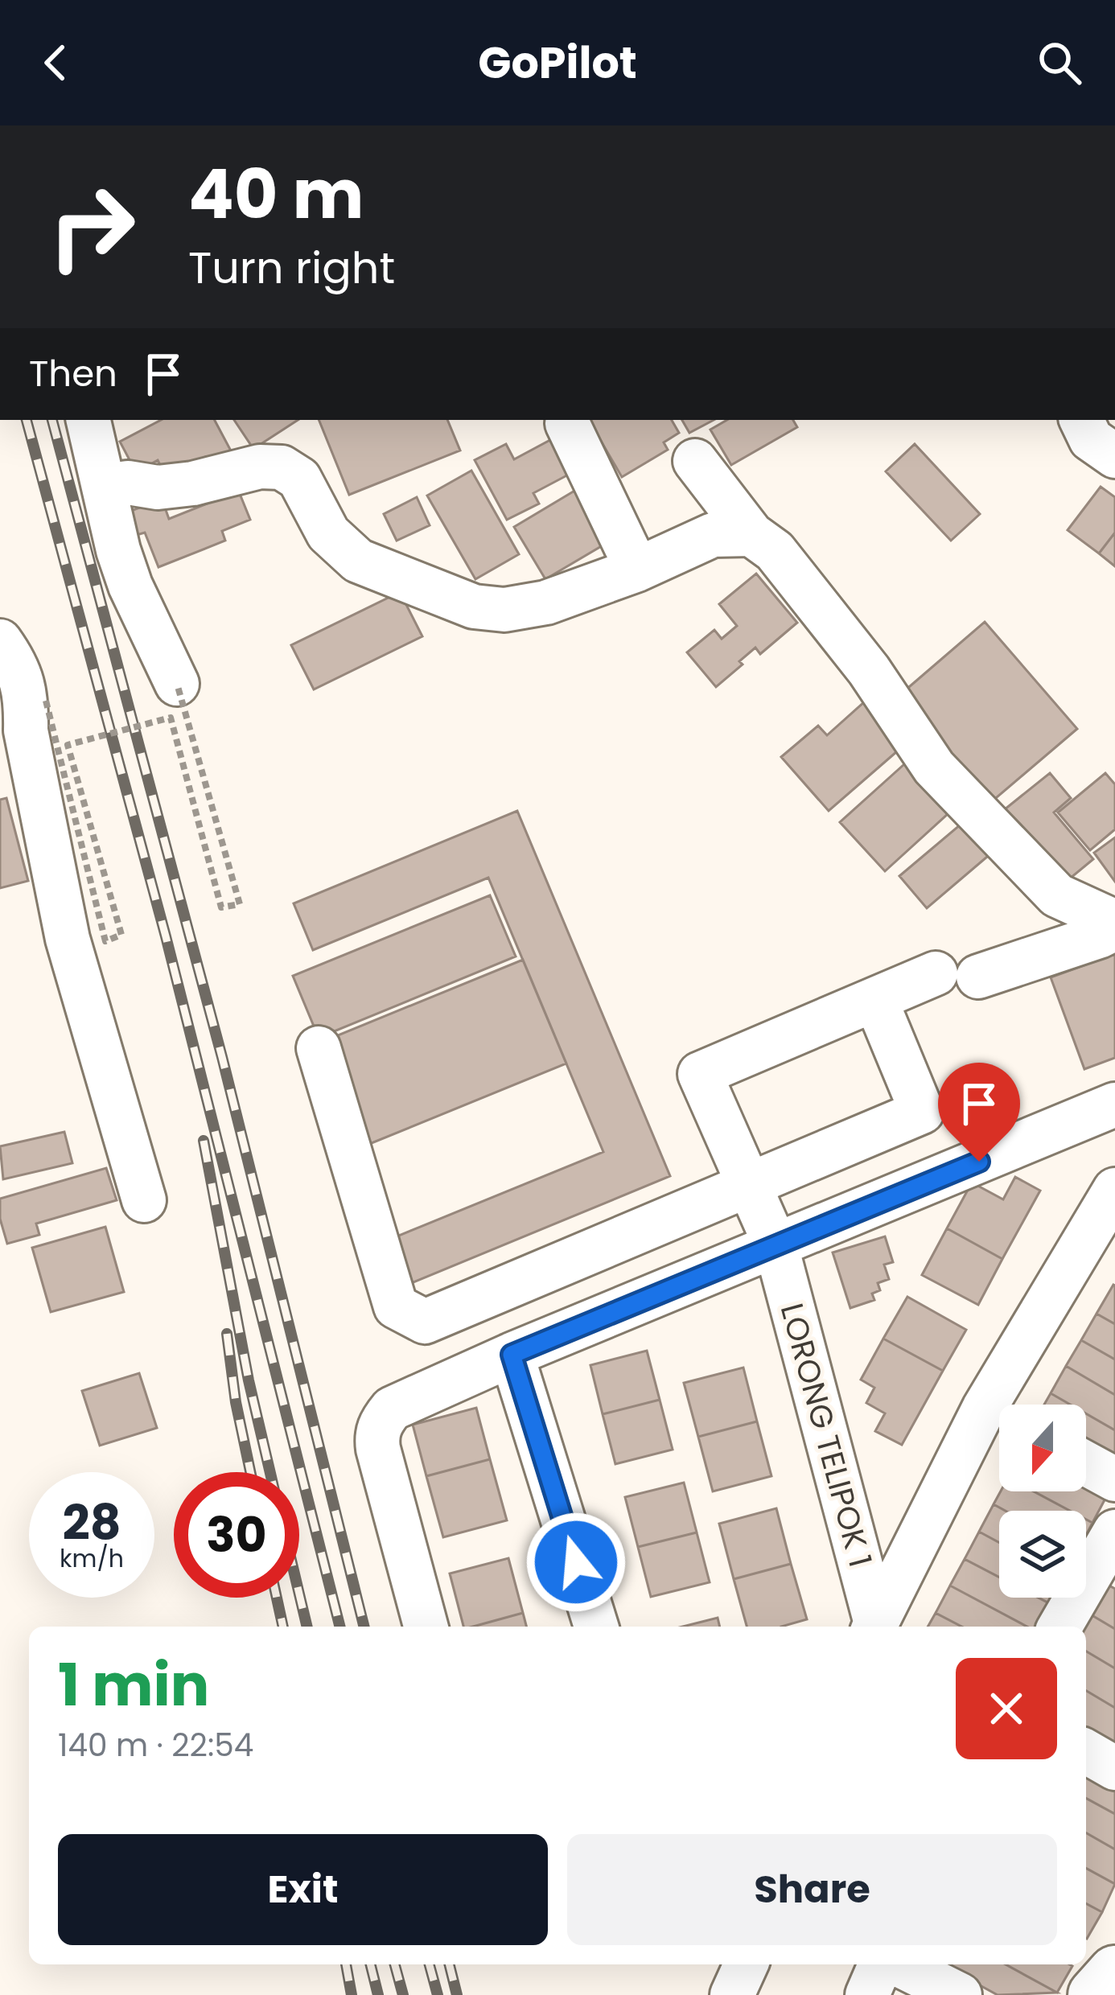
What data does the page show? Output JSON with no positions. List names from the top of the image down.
{
  "streets": {
    "street": ["LORONG TELIPOK 1"]
  },
  "north": "bottom",
  "page": {
    "header": "GoPilot",
    "turn": ["40 m", "Turn right"],
    "then": "Then",
    "speed": "28 km/h",
    "limit": "30",
    "heading": ["1 min", "140 m · 22:54"],
    "buttons": ["Exit", "Share"]
  }
}
